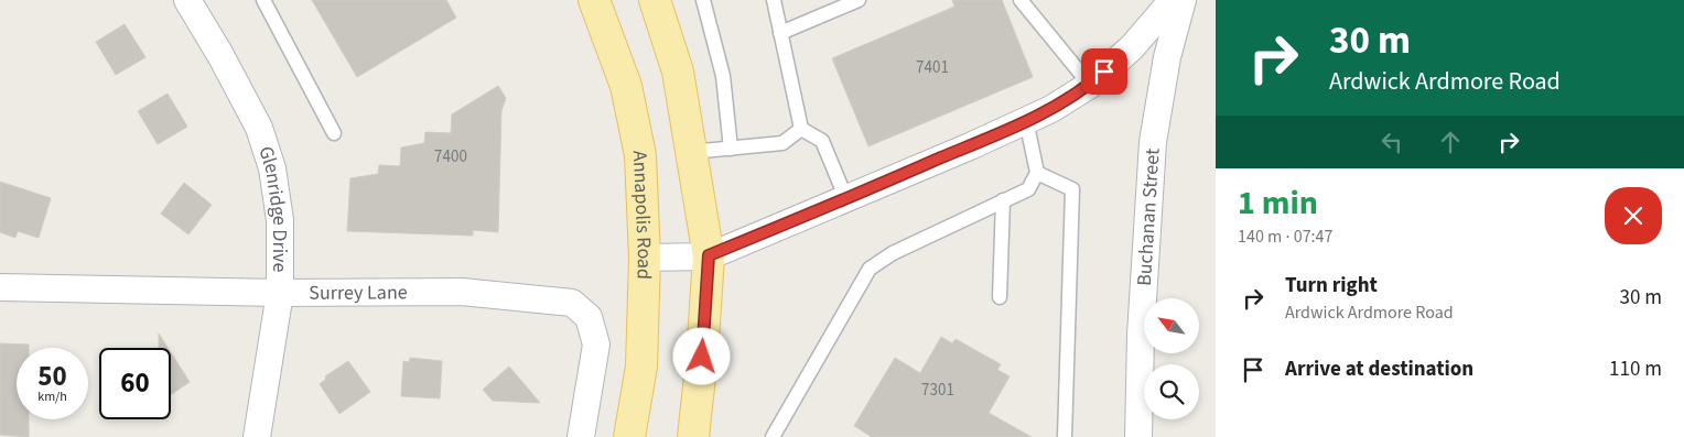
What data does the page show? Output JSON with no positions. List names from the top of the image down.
{
  "streets": {
    "main road": ["Annapolis Road"],
    "street": ["Glenridge Drive", "Buchanan Street", "Surrey Lane"]
  },
  "crossings": [
    ["Glenridge Drive", "Surrey Lane"]
  ],
  "house_numbers": ["7401", "7400", "7301"],
  "north": "top left",
  "page": {
    "turn": ["30 m", "Ardwick Ardmore Road"],
    "heading": ["1 min", "140 m · 07:47"],
    "list": [
      {
        "name": "Turn right",
        "note": "Ardwick Ardmore Road",
        "value": "30 m"
      },
      {
        "name": "Arrive at destination",
        "value": "110 m"
      }
    ],
    "speed": "50 km/h",
    "limit": "60"
  }
}
